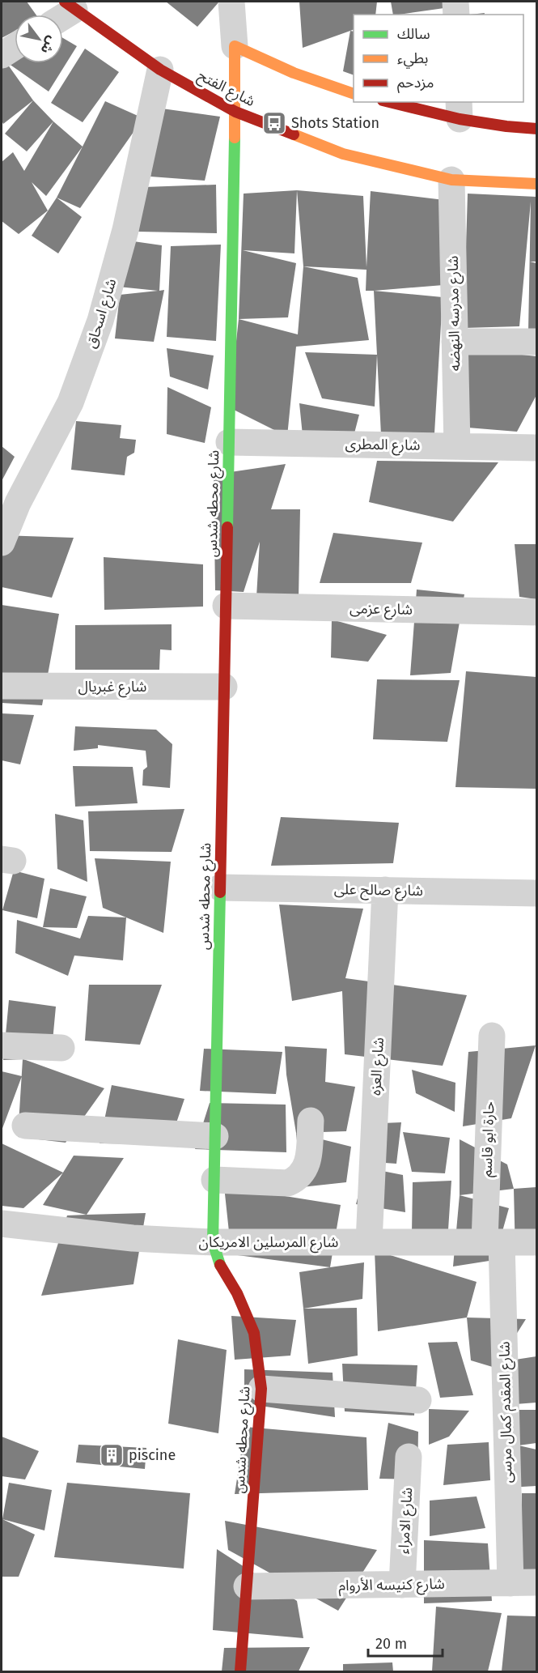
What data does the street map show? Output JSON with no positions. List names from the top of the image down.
{
  "streets": {
    "street": [
      "شارع الفتح",
      "شارع اسحاق",
      "شارع مدرسه النهضه",
      "شارع المطرى",
      "شارع محطه شدس",
      "شارع عزمى",
      "شارع غبريال",
      "شارع صالح على",
      "شارع العزه",
      "حارة ابو قاسم",
      "شارع المرسلين الامريكان",
      "شارع المقدم كمال مرسى",
      "شارع الامراء",
      "شارع كنيسه الأروام"
    ]
  },
  "crossings": [
    ["شارع الفتح", "شارع اسحاق"],
    ["شارع الفتح", "شارع مدرسه النهضه"],
    ["شارع الفتح", "شارع محطه شدس"],
    ["شارع مدرسه النهضه", "شارع المطرى"],
    ["شارع المطرى", "شارع محطه شدس"],
    ["شارع محطه شدس", "شارع عزمى"],
    ["شارع محطه شدس", "شارع غبريال"],
    ["شارع محطه شدس", "شارع صالح على"],
    ["شارع محطه شدس", "شارع المرسلين الامريكان"],
    ["شارع محطه شدس", "شارع كنيسه الأروام"],
    ["شارع صالح على", "شارع العزه"],
    ["شارع العزه", "شارع المرسلين الامريكان"],
    ["حارة ابو قاسم", "شارع المرسلين الامريكان"],
    ["حارة ابو قاسم", "شارع المقدم كمال مرسى"],
    ["شارع المرسلين الامريكان", "شارع المقدم كمال مرسى"],
    ["شارع المقدم كمال مرسى", "شارع كنيسه الأروام"],
    ["شارع الامراء", "شارع كنيسه الأروام"]
  ],
  "places": {
    "bus stop": ["Shots Station"],
    "building": ["piscine"]
  },
  "legend": ["سالك", "بطيء", "مزدحم"],
  "scale_bar": "20 m",
  "north": "bottom right"
}
